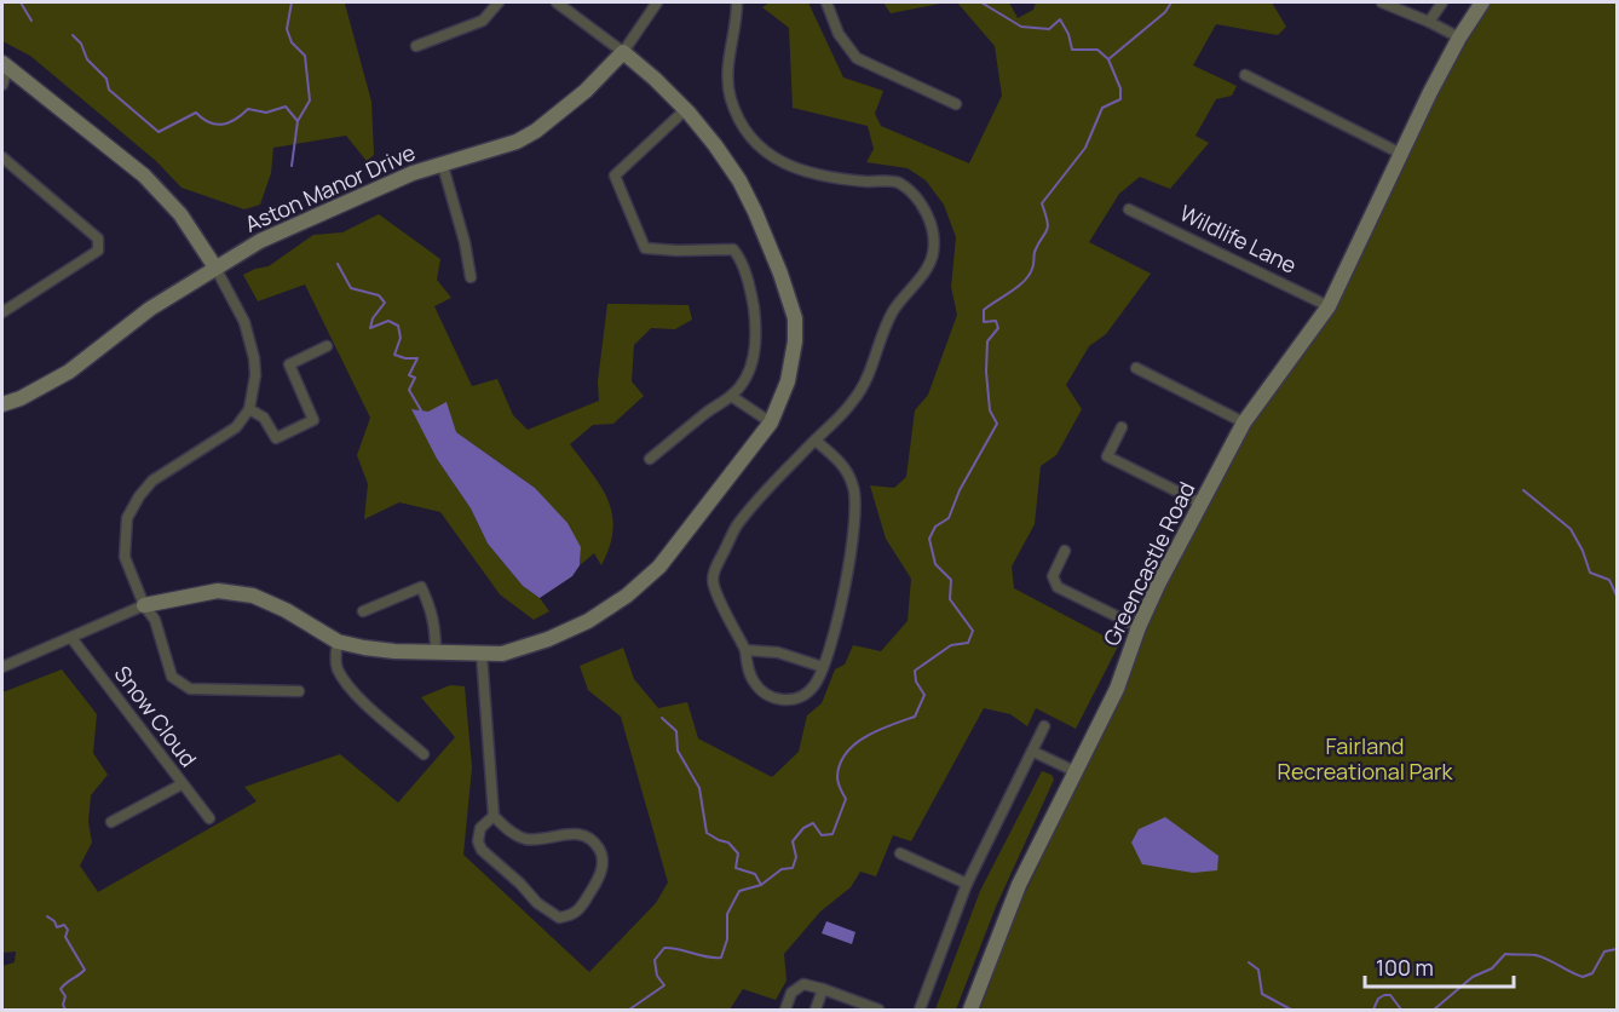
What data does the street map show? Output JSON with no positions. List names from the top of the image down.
{
  "streets": {
    "street": [
      "Aston Manor Drive",
      "Wildlife Lane",
      "Greencastle Road",
      "Snow Cloud"
    ]
  },
  "crossings": [
    ["Wildlife Lane", "Greencastle Road"]
  ],
  "parks": ["Fairland Recreational Park"],
  "scale_bar": "100 m"
}
